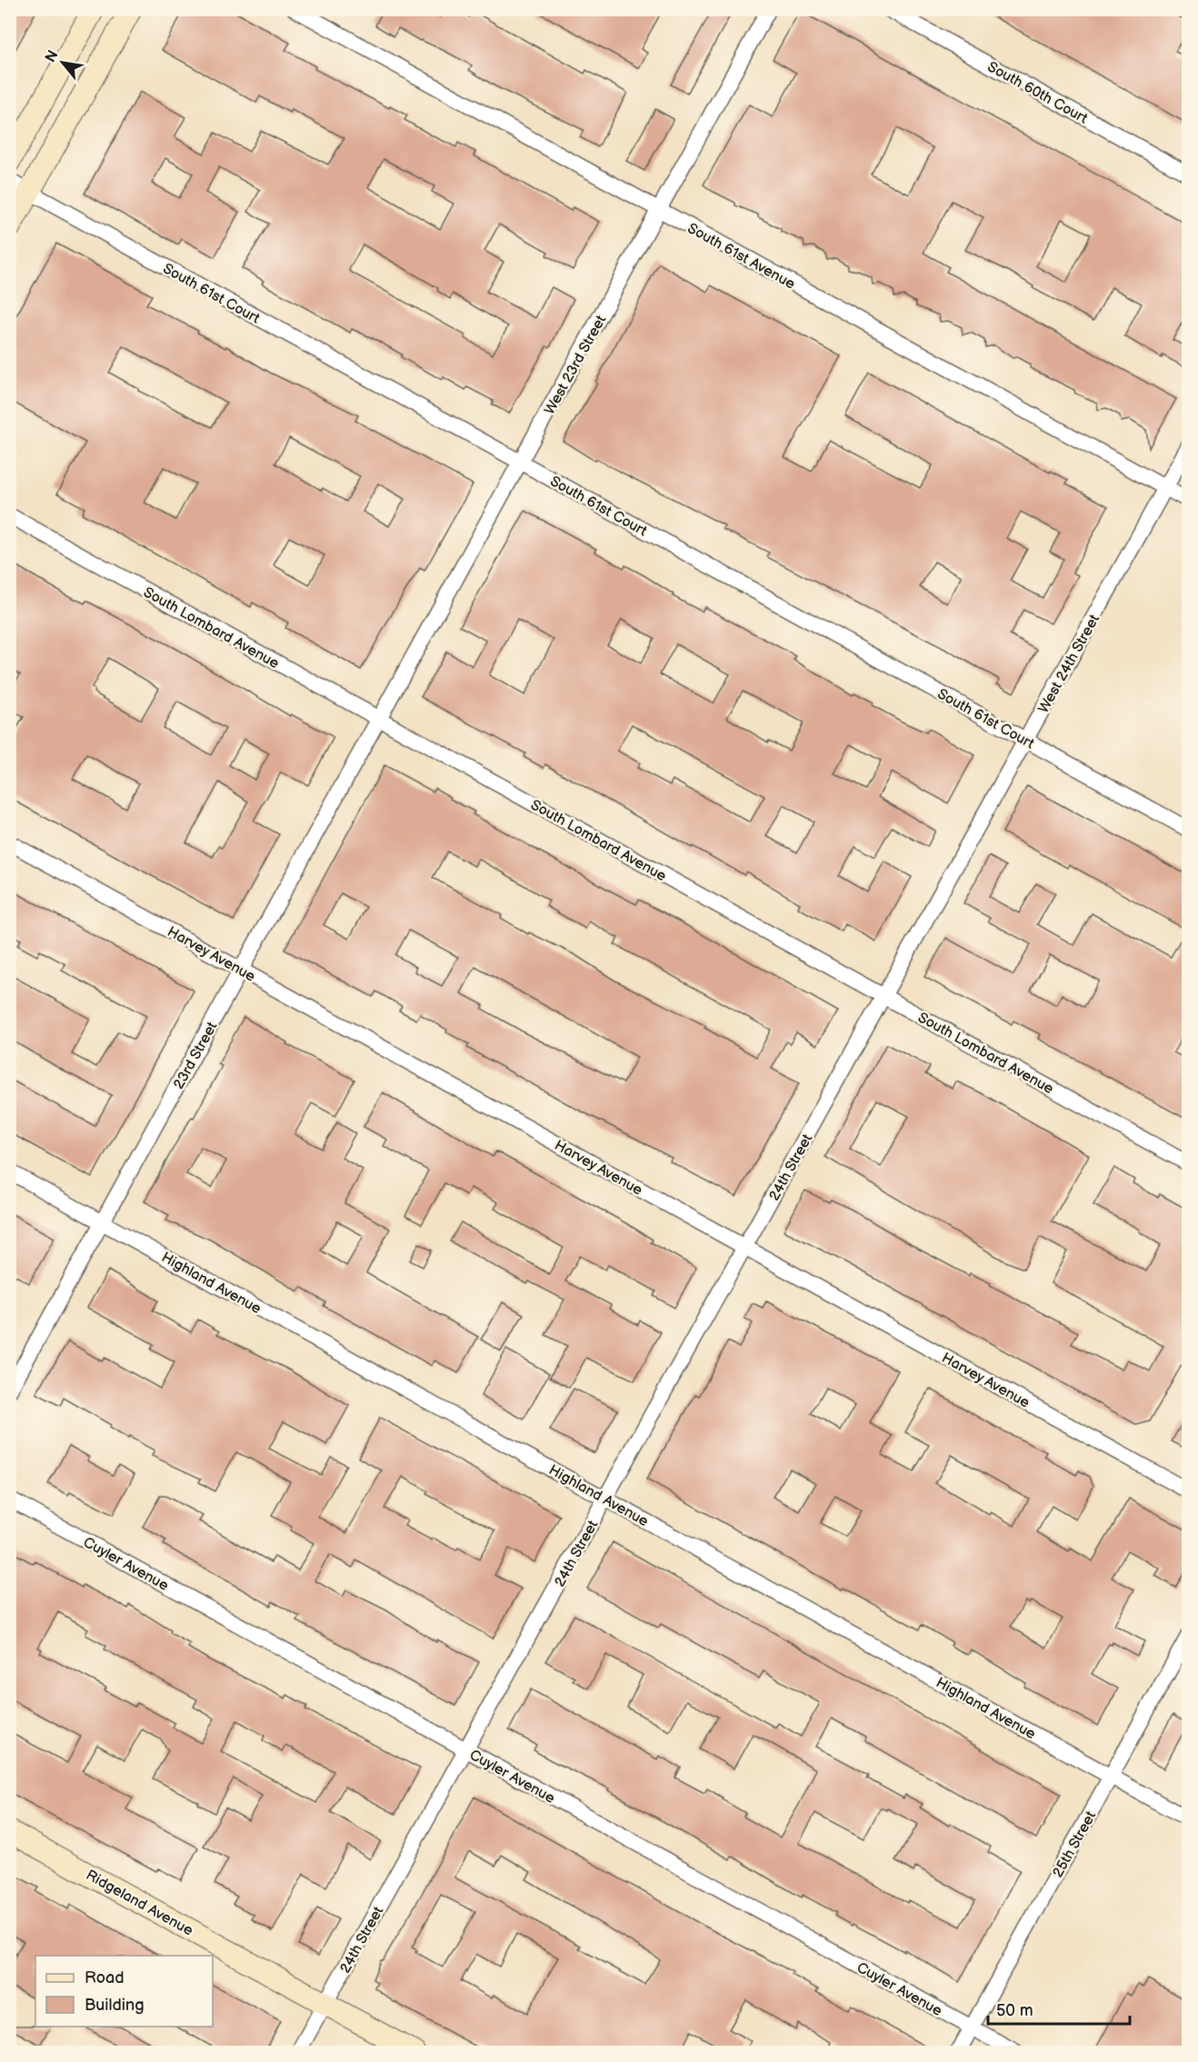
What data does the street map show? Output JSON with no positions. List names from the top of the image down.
{
  "streets": {
    "street": [
      "South 60th Court",
      "South 61st Avenue",
      "South 61st Court",
      "West 23rd Street",
      "South Lombard Avenue",
      "West 24th Street",
      "Harvey Avenue",
      "23rd Street",
      "24th Street",
      "Highland Avenue",
      "Cuyler Avenue",
      "25th Street",
      "Ridgeland Avenue"
    ]
  },
  "crossings": [
    ["South 61st Avenue", "West 23rd Street"],
    ["South 61st Avenue", "West 24th Street"],
    ["South 61st Court", "West 23rd Street"],
    ["South 61st Court", "West 24th Street"],
    ["West 23rd Street", "South Lombard Avenue"],
    ["West 23rd Street", "23rd Street"],
    ["South Lombard Avenue", "West 24th Street"],
    ["South Lombard Avenue", "23rd Street"],
    ["South Lombard Avenue", "24th Street"],
    ["West 24th Street", "24th Street"],
    ["Harvey Avenue", "23rd Street"],
    ["Harvey Avenue", "24th Street"],
    ["23rd Street", "Highland Avenue"],
    ["24th Street", "Highland Avenue"],
    ["24th Street", "Cuyler Avenue"],
    ["24th Street", "Ridgeland Avenue"],
    ["Highland Avenue", "25th Street"],
    ["Cuyler Avenue", "25th Street"]
  ],
  "legend": ["Road", "Building"],
  "scale_bar": "50 m",
  "north": "top left"
}
